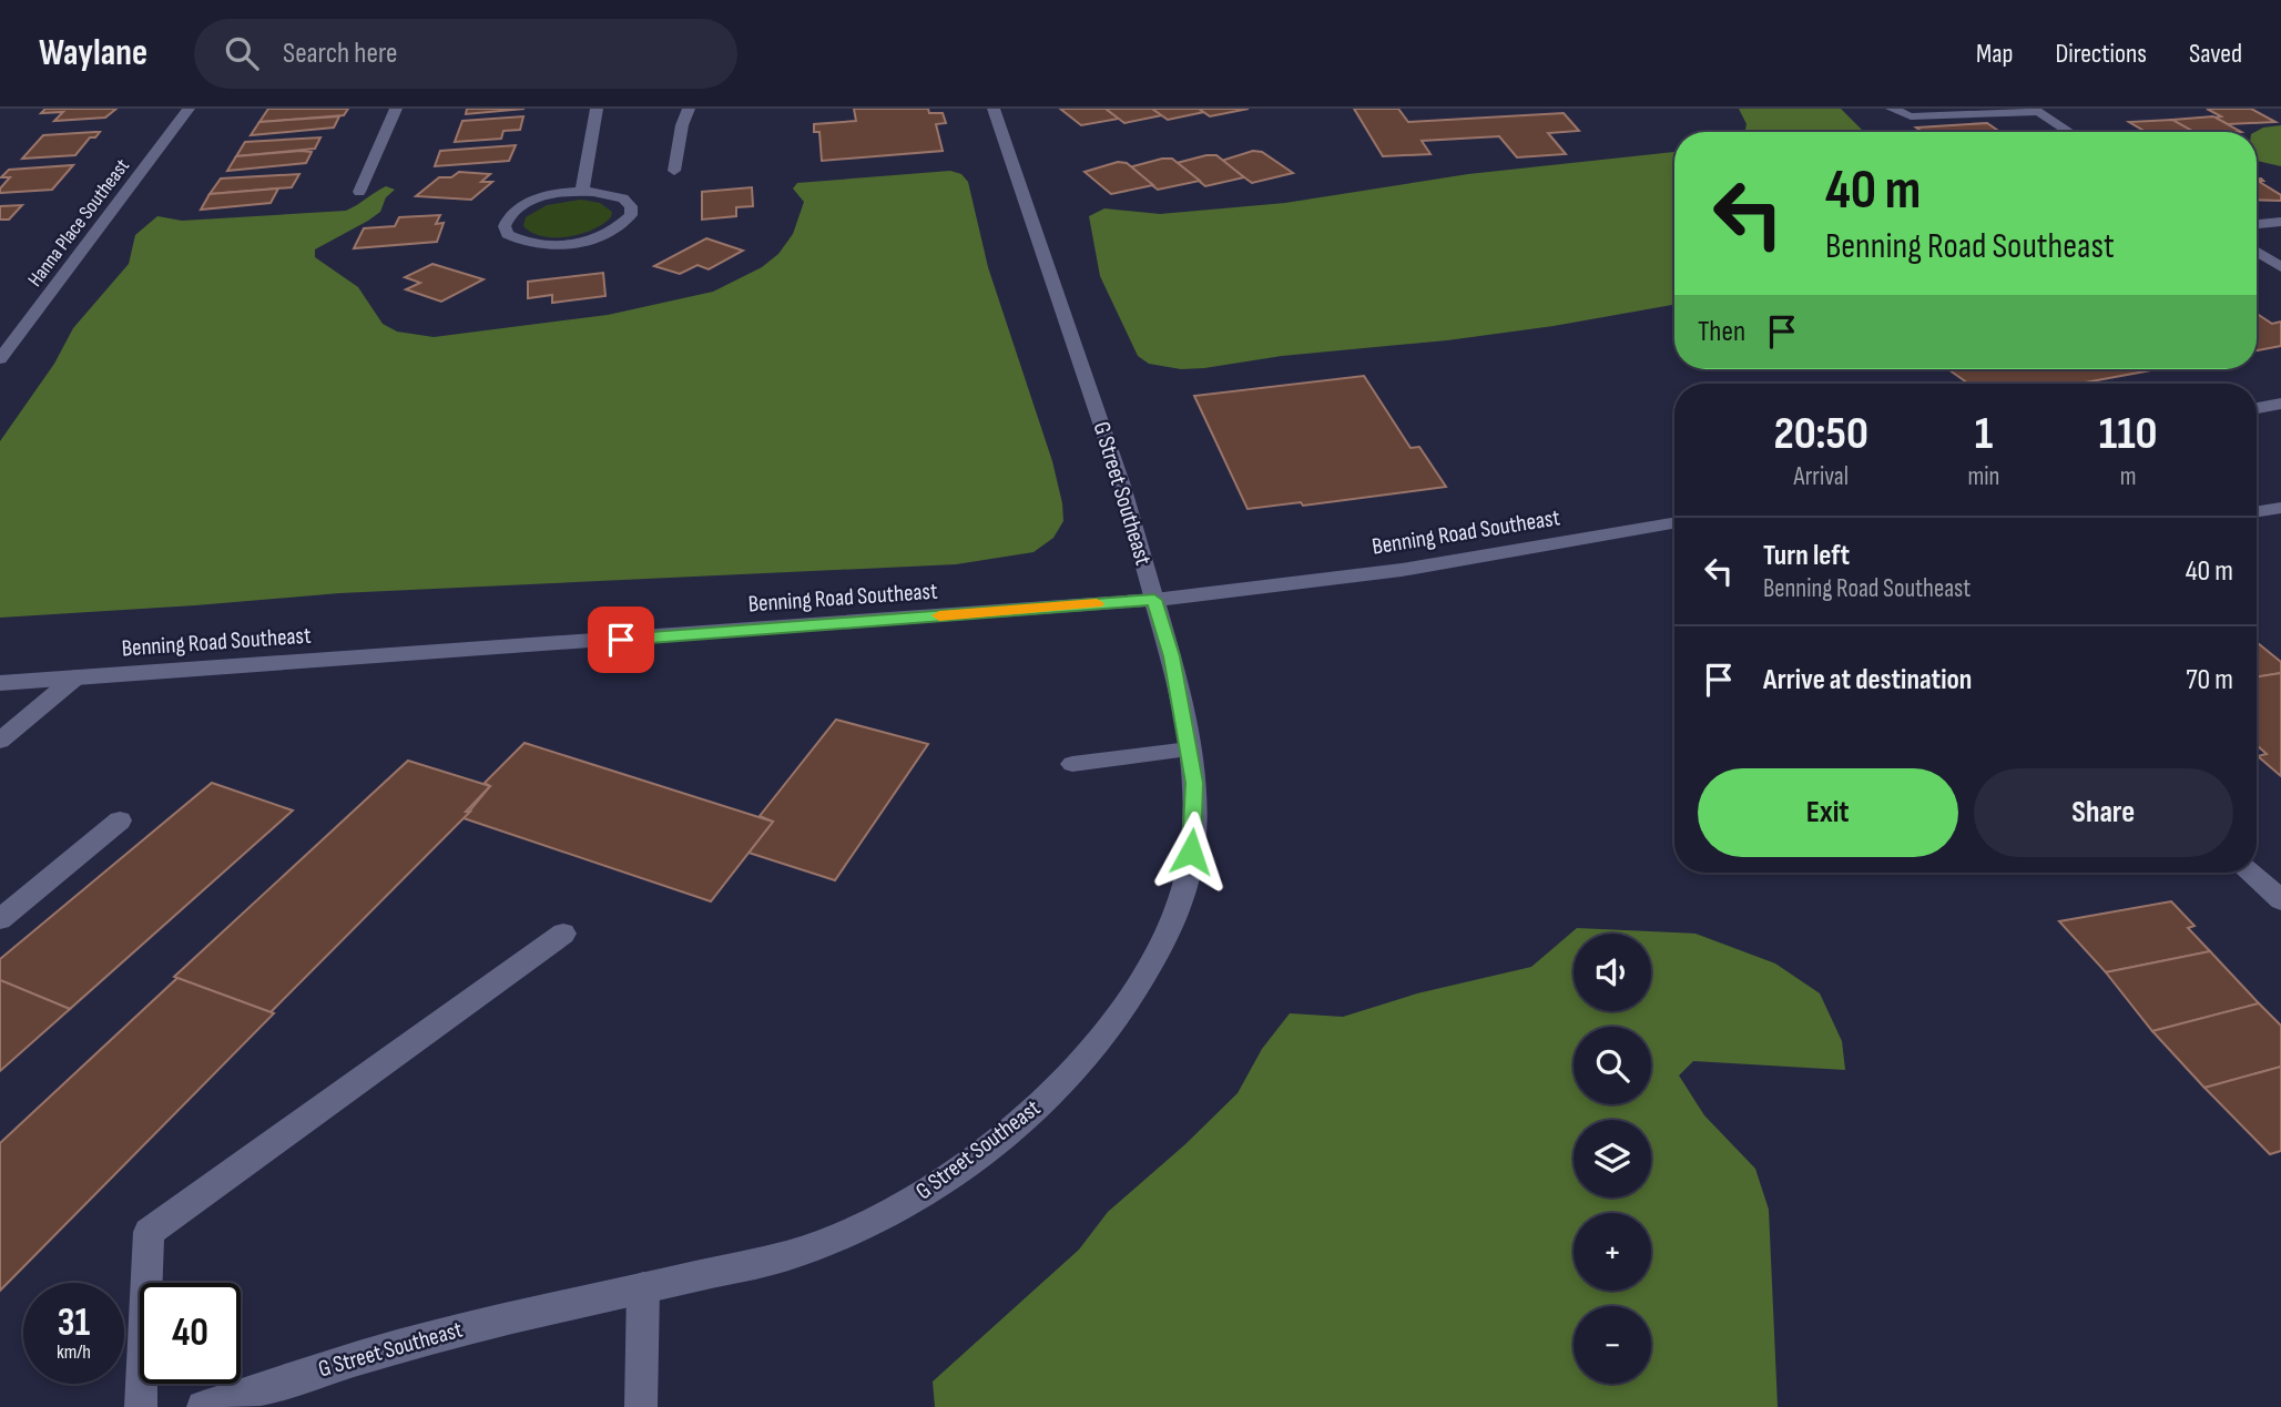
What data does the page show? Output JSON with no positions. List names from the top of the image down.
{
  "streets": {
    "street": ["Hanna Place Southeast", "G Street Southeast", "Benning Road Southeast"]
  },
  "crossings": [
    ["G Street Southeast", "Benning Road Southeast"]
  ],
  "page": {
    "header": "Waylane",
    "search": "Search here",
    "nav": ["Map", "Directions", "Saved"],
    "turn": ["40 m", "Benning Road Southeast"],
    "then": "Then",
    "eta": [
      "20:50",
      "Arrival",
      "1",
      "min",
      "110",
      "m"
    ],
    "list": [
      {
        "name": "Turn left",
        "note": "Benning Road Southeast",
        "value": "40 m"
      },
      {
        "name": "Arrive at destination",
        "value": "70 m"
      }
    ],
    "buttons": ["Exit", "Share"],
    "map_buttons": ["+", "−"],
    "speed": "31 km/h",
    "limit": "40"
  }
}
